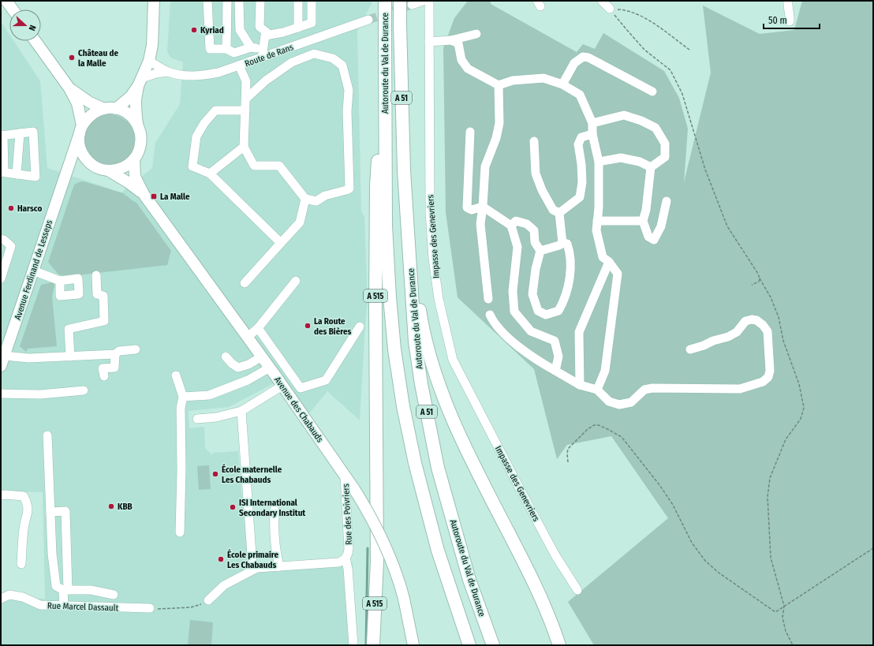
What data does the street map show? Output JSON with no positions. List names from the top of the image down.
{
  "streets": {
    "highway": ["Autoroute du Val de Durance", "A 51", "A 515"],
    "main road": ["Avenue Ferdinand de Lesseps", "Avenue des Chabauds"],
    "street": [
      "Route de Rans",
      "Impasse des Genevriers",
      "Rue des Poivriers",
      "Rue Marcel Dassault"
    ]
  },
  "crossings": [
    ["Autoroute du Val de Durance", "A 515"],
    ["Avenue Ferdinand de Lesseps", "Avenue des Chabauds"],
    ["Avenue des Chabauds", "Rue des Poivriers"]
  ],
  "places": {
    "other": [
      "Kyriad",
      "Château de la Malle",
      "Harsco",
      "La Route des Bières",
      "École maternelle Les Chabauds",
      "KBB",
      "ISI International Secondary Institut",
      "École primaire Les Chabauds"
    ],
    "transit": ["La Malle"]
  },
  "scale_bar": "50 m",
  "north": "right"
}
